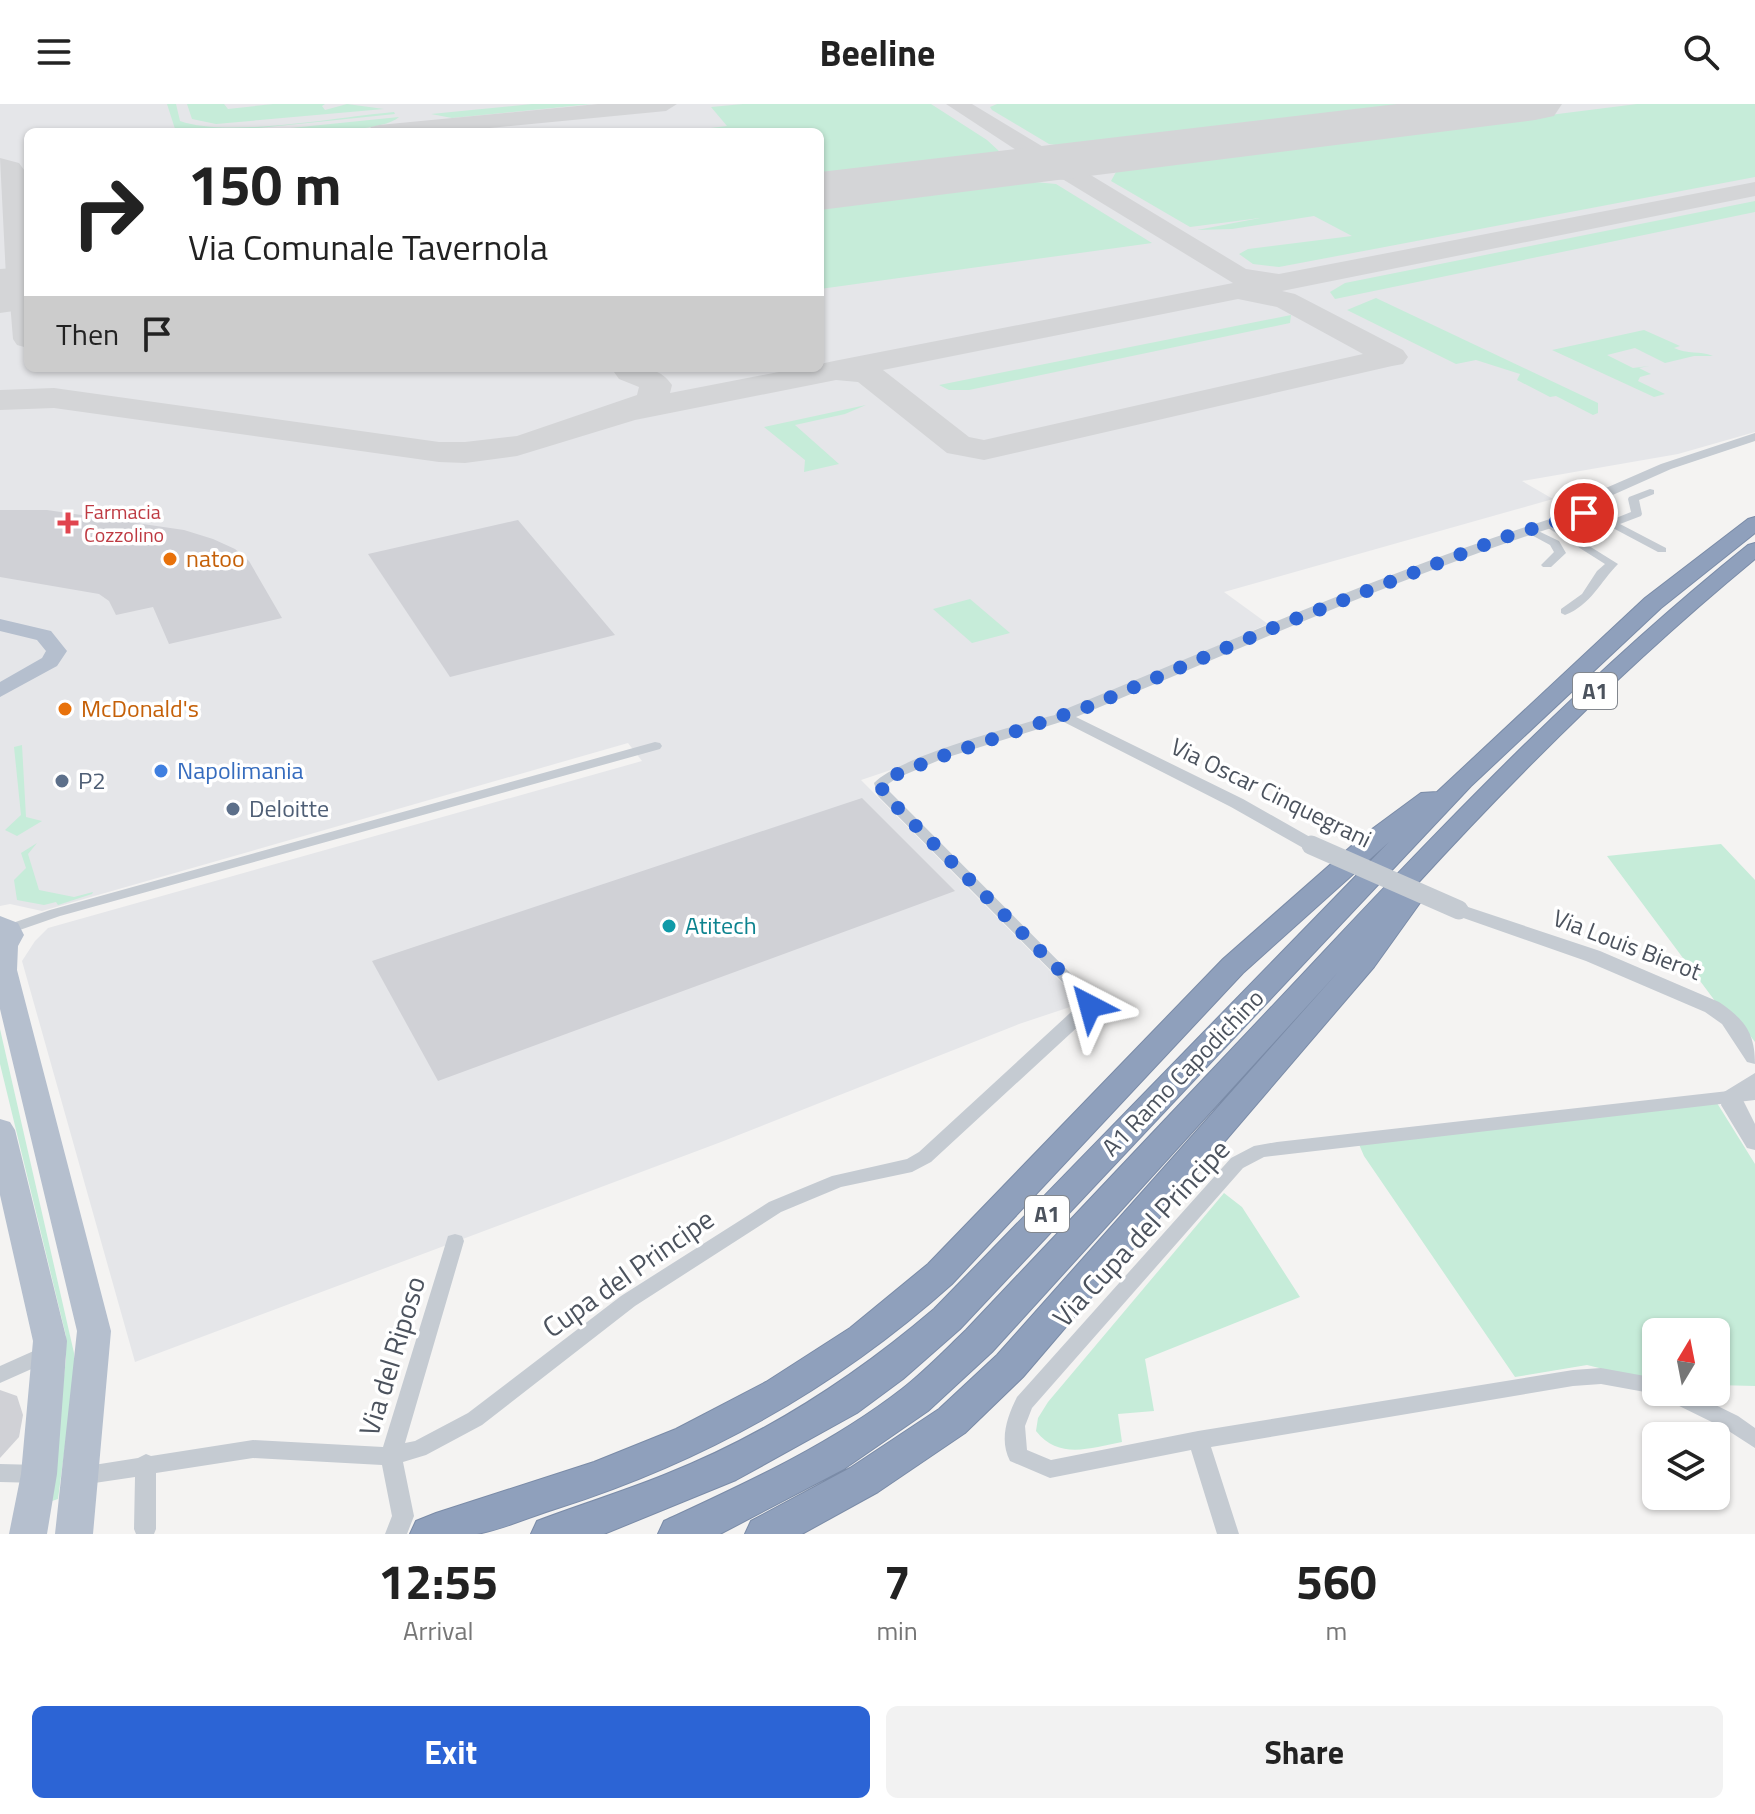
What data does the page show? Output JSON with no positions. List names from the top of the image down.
{
  "streets": {
    "highway": ["A1", "A1 Ramo Capodichino"],
    "street": [
      "Via Oscar Cinquegrani",
      "Via Louis Bierot",
      "Via Cupa del Principe",
      "Cupa del Principe",
      "Via del Riposo"
    ]
  },
  "crossings": [
    ["Via Oscar Cinquegrani", "Via Louis Bierot"],
    ["Via Oscar Cinquegrani", "Cupa del Principe"],
    ["Cupa del Principe", "Via del Riposo"]
  ],
  "places": {
    "health": ["Farmacia Cozzolino"],
    "other": [
      "natoo",
      "McDonald's",
      "Napolimania",
      "P2",
      "Deloitte",
      "Atitech"
    ]
  },
  "north": "top",
  "page": {
    "header": "Beeline",
    "turn": ["150 m", "Via Comunale Tavernola"],
    "then": "Then",
    "eta": [
      "12:55",
      "Arrival",
      "7",
      "min",
      "560",
      "m"
    ],
    "buttons": ["Exit", "Share"]
  }
}
